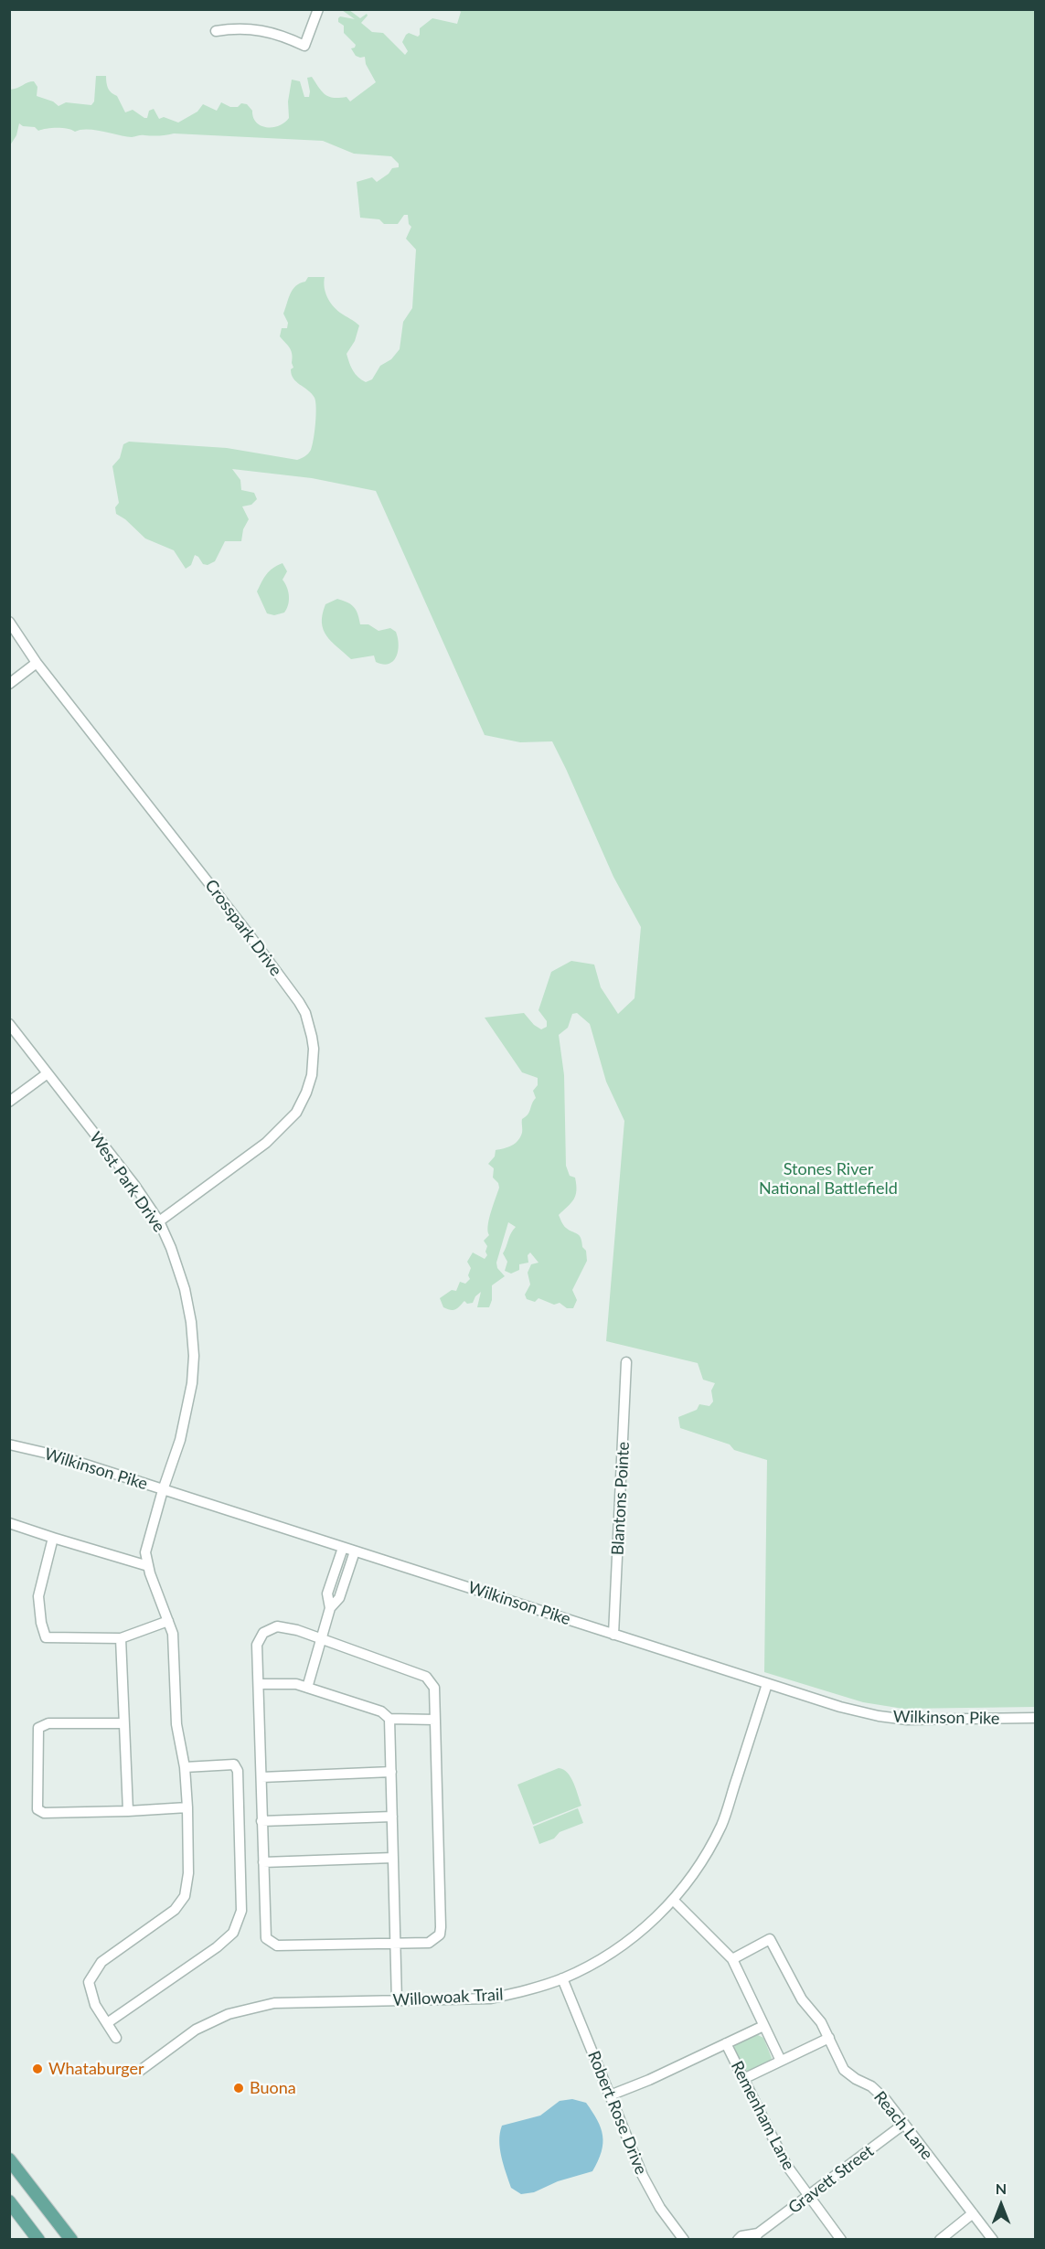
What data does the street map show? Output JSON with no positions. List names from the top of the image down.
{
  "streets": {
    "street": [
      "Crosspark Drive",
      "West Park Drive",
      "Wilkinson Pike",
      "Blantons Pointe",
      "Willowoak Trail",
      "Robert Rose Drive",
      "Remenham Lane",
      "Reach Lane",
      "Gravett Street"
    ]
  },
  "crossings": [
    ["Crosspark Drive", "West Park Drive"],
    ["West Park Drive", "Wilkinson Pike"],
    ["Wilkinson Pike", "Blantons Pointe"],
    ["Wilkinson Pike", "Willowoak Trail"],
    ["Willowoak Trail", "Robert Rose Drive"],
    ["Remenham Lane", "Gravett Street"],
    ["Reach Lane", "Gravett Street"]
  ],
  "parks": ["Stones River National Battlefield"],
  "places": ["Whataburger", "Buona"],
  "north": "top"
}
